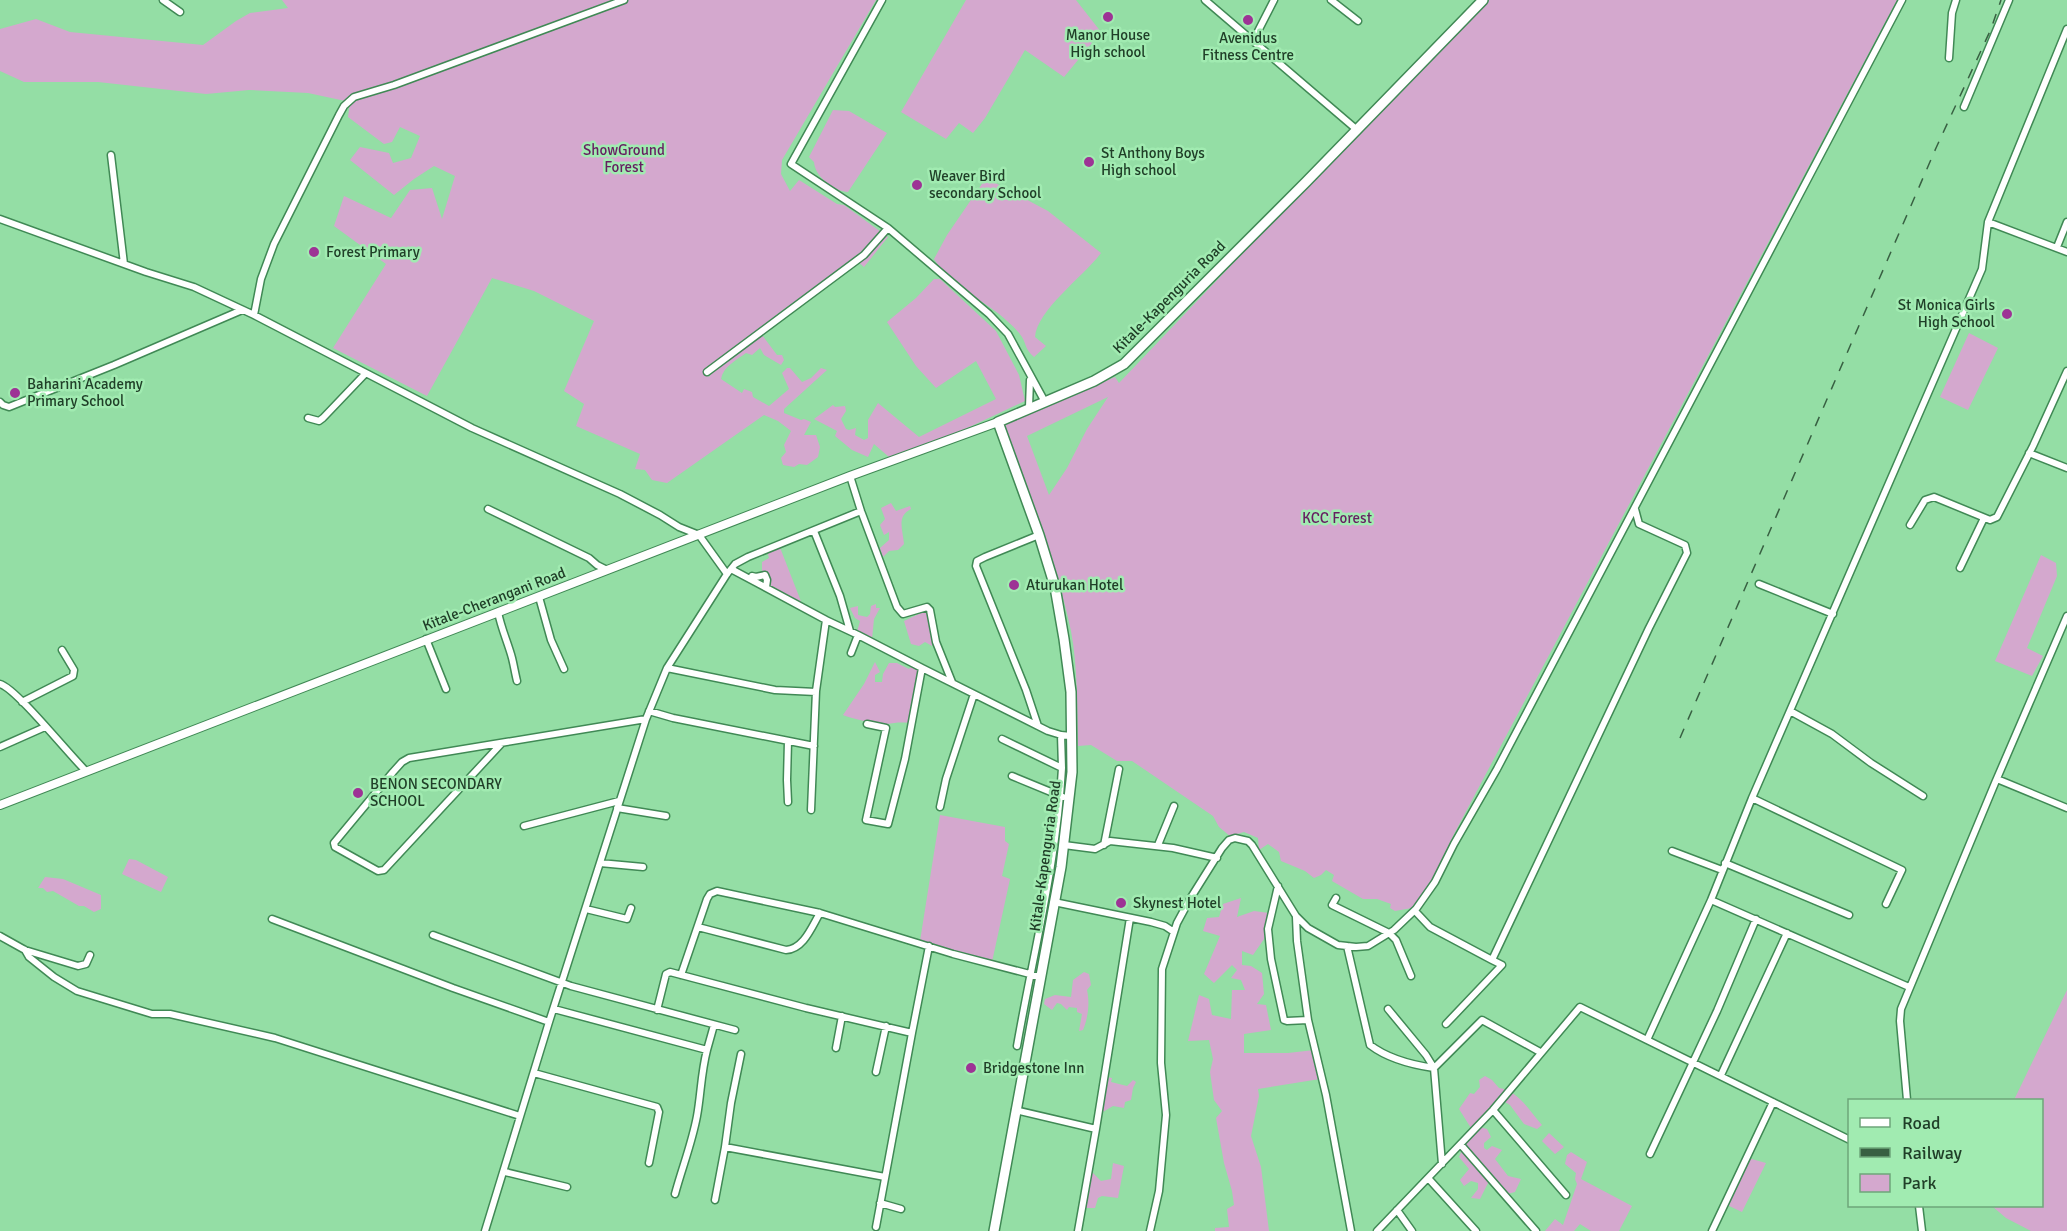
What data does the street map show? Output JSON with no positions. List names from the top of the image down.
{
  "streets": {
    "highway": ["Kitale-Kapenguria Road"],
    "main road": ["Kitale-Cherangani Road"]
  },
  "crossings": [
    ["Kitale-Kapenguria Road", "Kitale-Cherangani Road"]
  ],
  "parks": ["ShowGround Forest", "KCC Forest"],
  "places": [
    "Manor House High school",
    "Avenidus Fitness Centre",
    "St Anthony Boys High school",
    "Weaver Bird secondary School",
    "Forest Primary",
    "St Monica Girls High School",
    "Baharini Academy Primary School",
    "Aturukan Hotel",
    "BENON SECONDARY SCHOOL",
    "Skynest Hotel",
    "Bridgestone Inn"
  ],
  "legend": ["Road", "Railway", "Park"]
}
